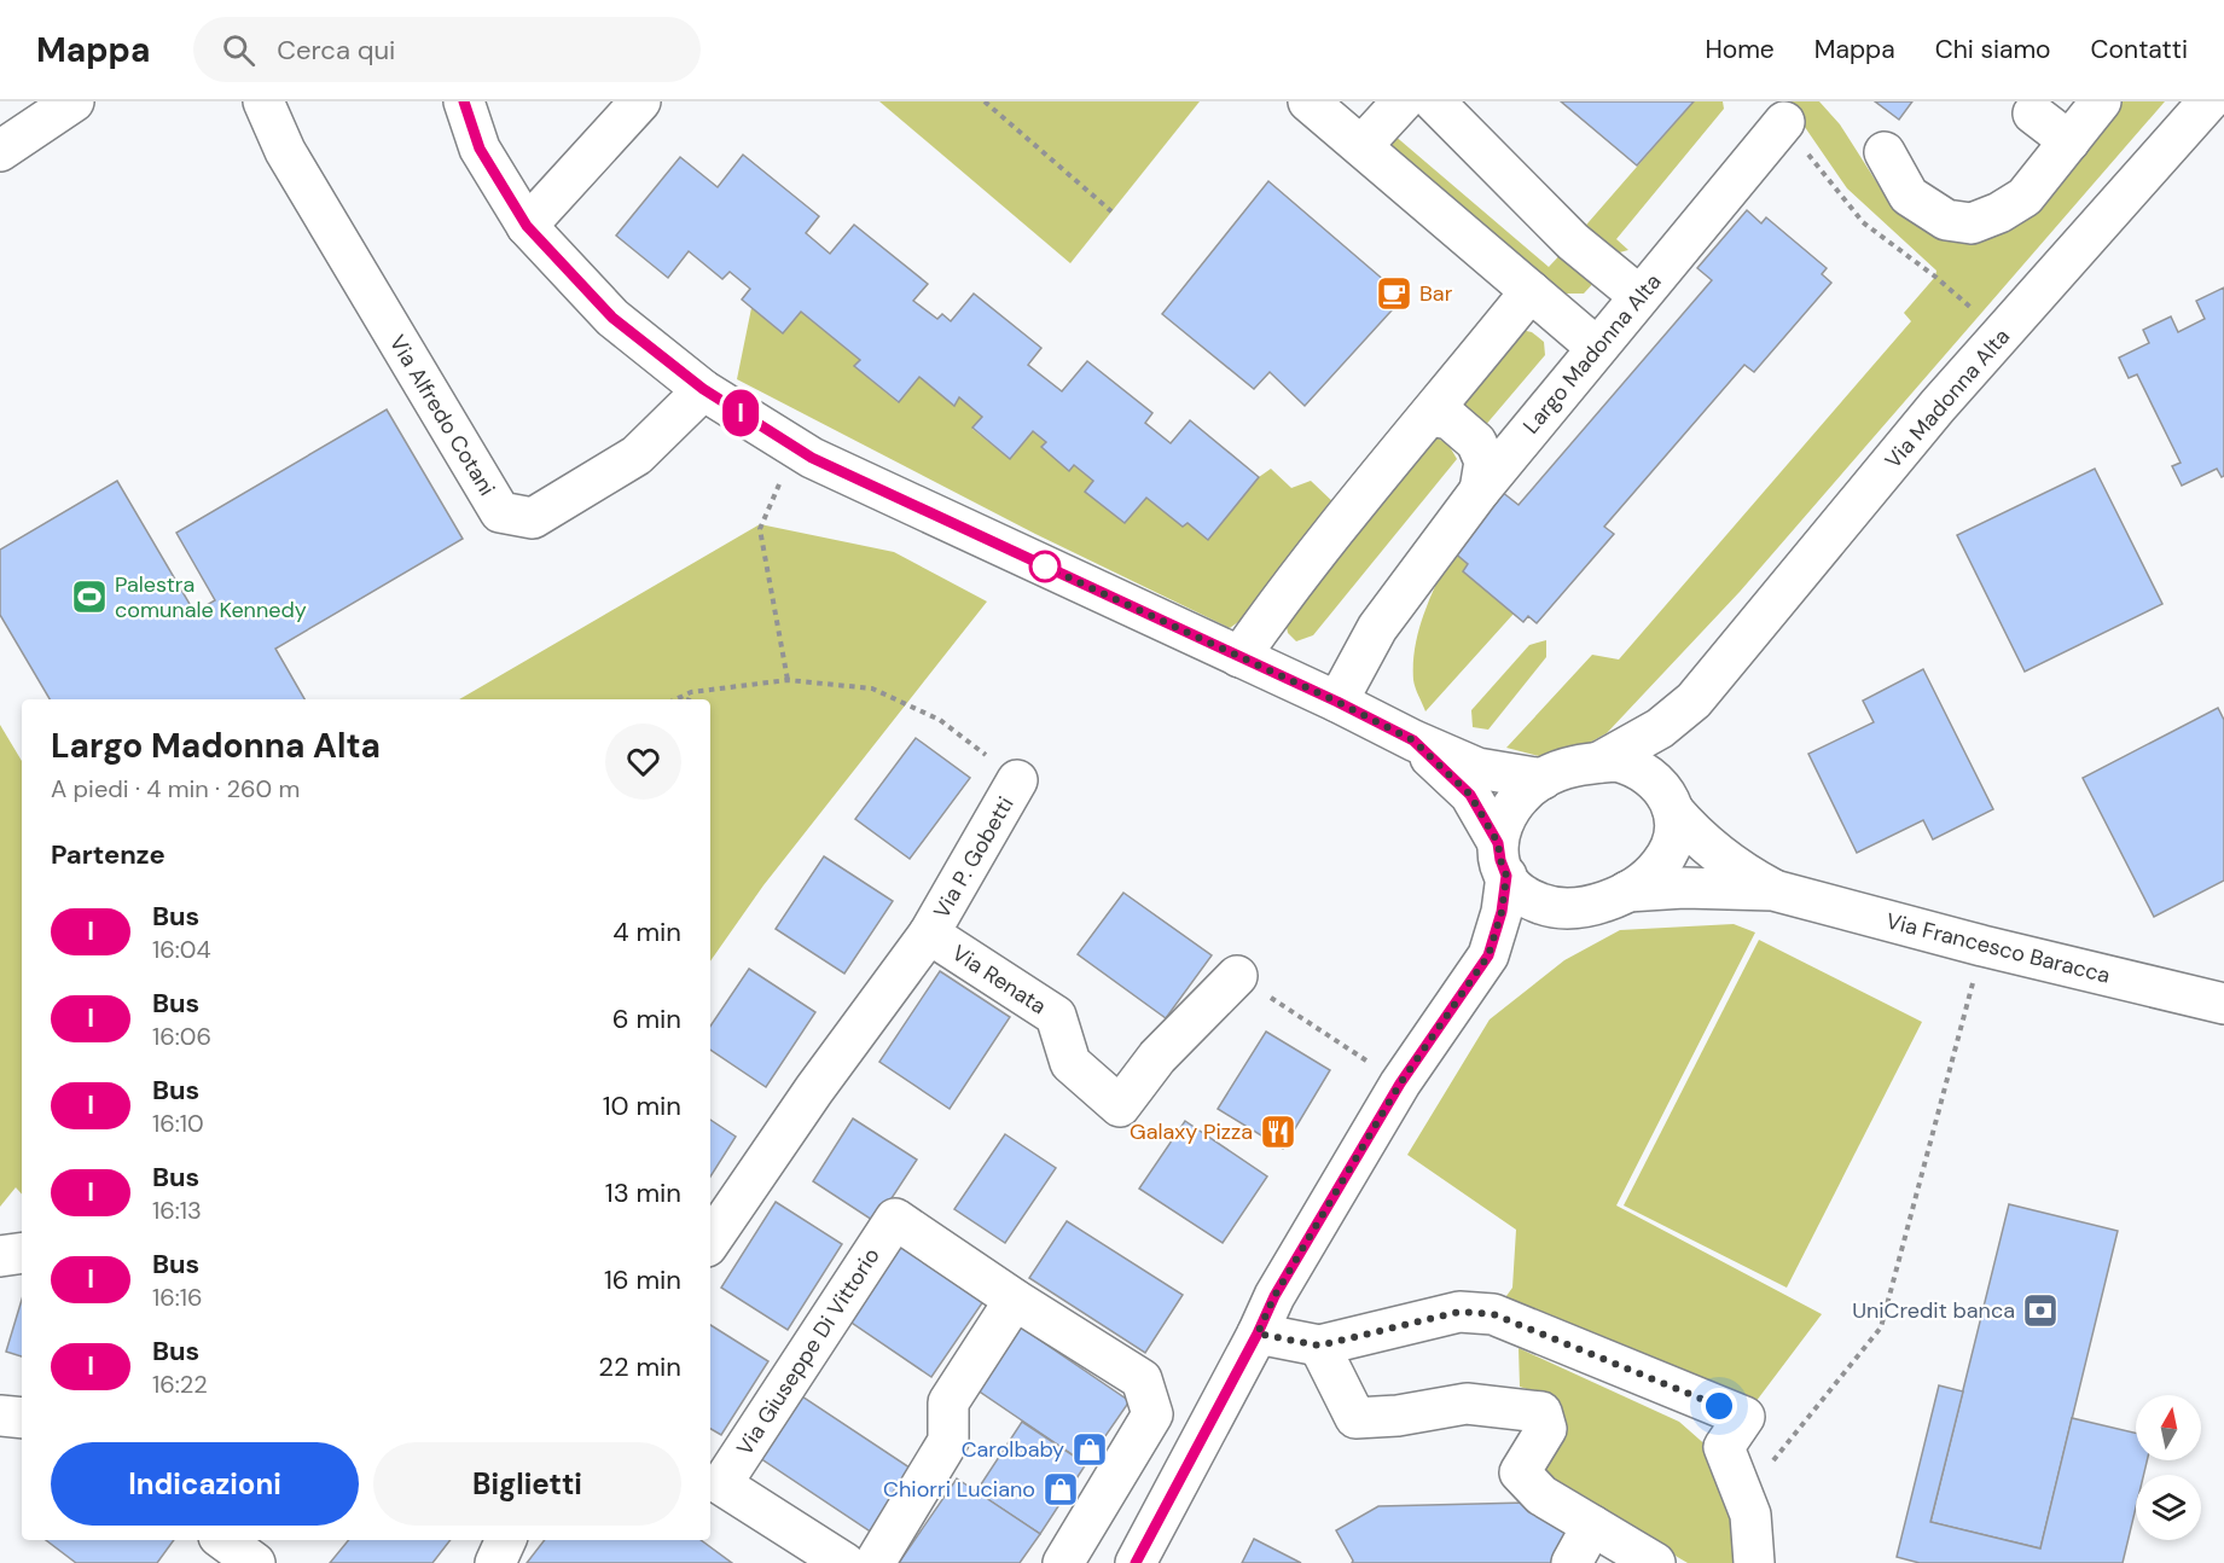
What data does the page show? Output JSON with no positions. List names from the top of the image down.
{
  "streets": {
    "street": [
      "Largo Madonna Alta",
      "Via Madonna Alta",
      "Via Alfredo Cotani",
      "Via P. Gobetti",
      "Via Francesco Baracca",
      "Via Renata",
      "Via Giuseppe Di Vittorio"
    ]
  },
  "crossings": [
    ["Via Madonna Alta", "Via Francesco Baracca"],
    ["Via P. Gobetti", "Via Renata"]
  ],
  "places": {
    "cafe": ["Bar"],
    "sports": ["Palestra comunale Kennedy"],
    "restaurant": ["Galaxy Pizza"],
    "bank": ["UniCredit banca"],
    "shop": ["Carolbaby", "Chiorri Luciano"]
  },
  "lines": ["bus line I"],
  "north": "top",
  "page": {
    "header": "Mappa",
    "search": "Cerca qui",
    "nav": [
      "Home",
      "Mappa",
      "Chi siamo",
      "Contatti"
    ],
    "on_map": "I",
    "heading": [
      ["Largo Madonna Alta", "A piedi · 4 min · 260 m"],
      "Partenze"
    ],
    "list": [
      {
        "mark": "I",
        "name": "Bus",
        "note": "16:04",
        "value": "4 min"
      },
      {
        "mark": "I",
        "name": "Bus",
        "note": "16:06",
        "value": "6 min"
      },
      {
        "mark": "I",
        "name": "Bus",
        "note": "16:10",
        "value": "10 min"
      },
      {
        "mark": "I",
        "name": "Bus",
        "note": "16:13",
        "value": "13 min"
      },
      {
        "mark": "I",
        "name": "Bus",
        "note": "16:16",
        "value": "16 min"
      },
      {
        "mark": "I",
        "name": "Bus",
        "note": "16:22",
        "value": "22 min"
      }
    ],
    "buttons": ["Indicazioni", "Biglietti"]
  }
}
